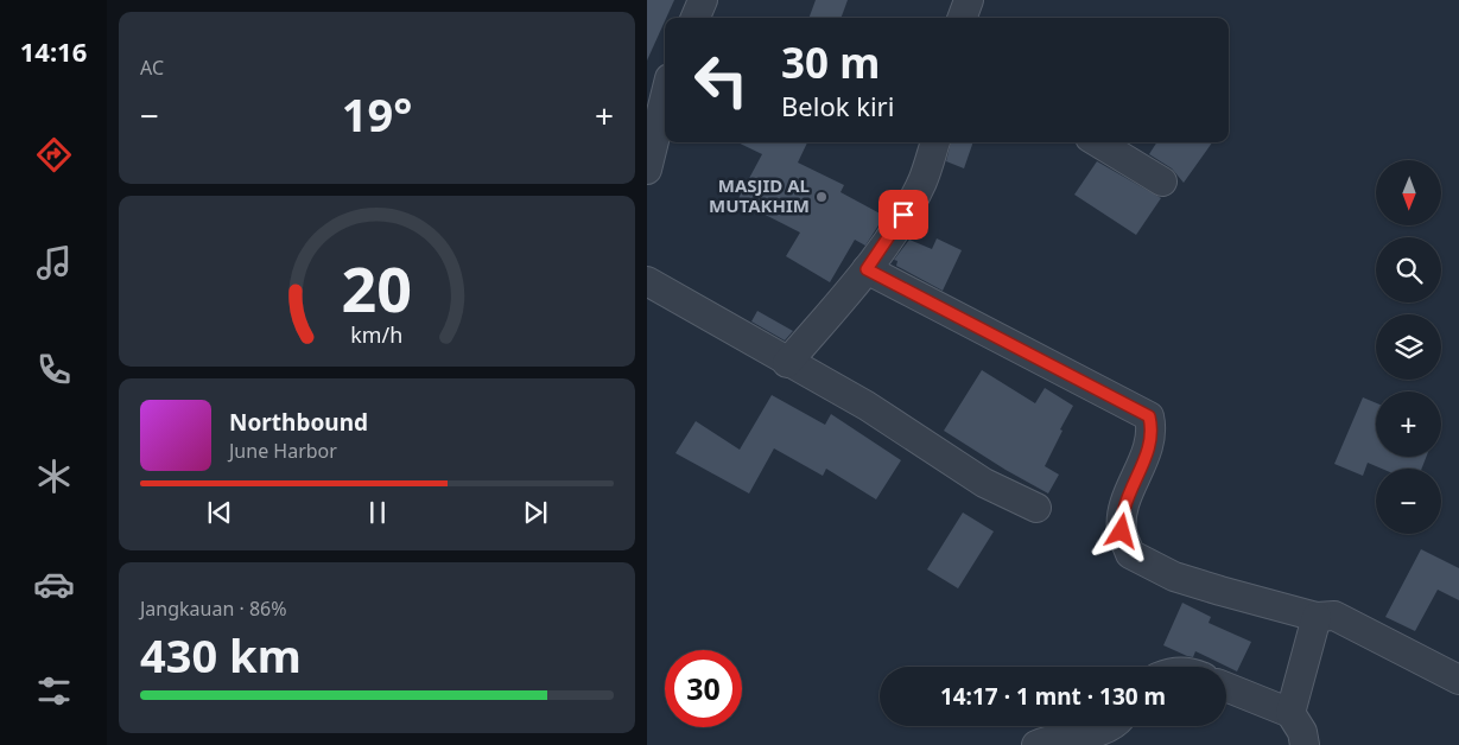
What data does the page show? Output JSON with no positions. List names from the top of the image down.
{
  "places": ["MASJID AL MUTAKHIM"],
  "north": "bottom",
  "page": {
    "tabs": "14:16",
    "tile": [
      "AC",
      ["Jangkauan · 86%", "430 km"]
    ],
    "turn": ["30 m", "Belok kiri"],
    "heat": ["−", "19°", "+"],
    "map_buttons": ["+", "−"],
    "song": ["Northbound", "June Harbor"],
    "limit": "30",
    "trip": "14:17 · 1 mnt · 130 m",
    "gauge": ["20", "km/h"]
  }
}
